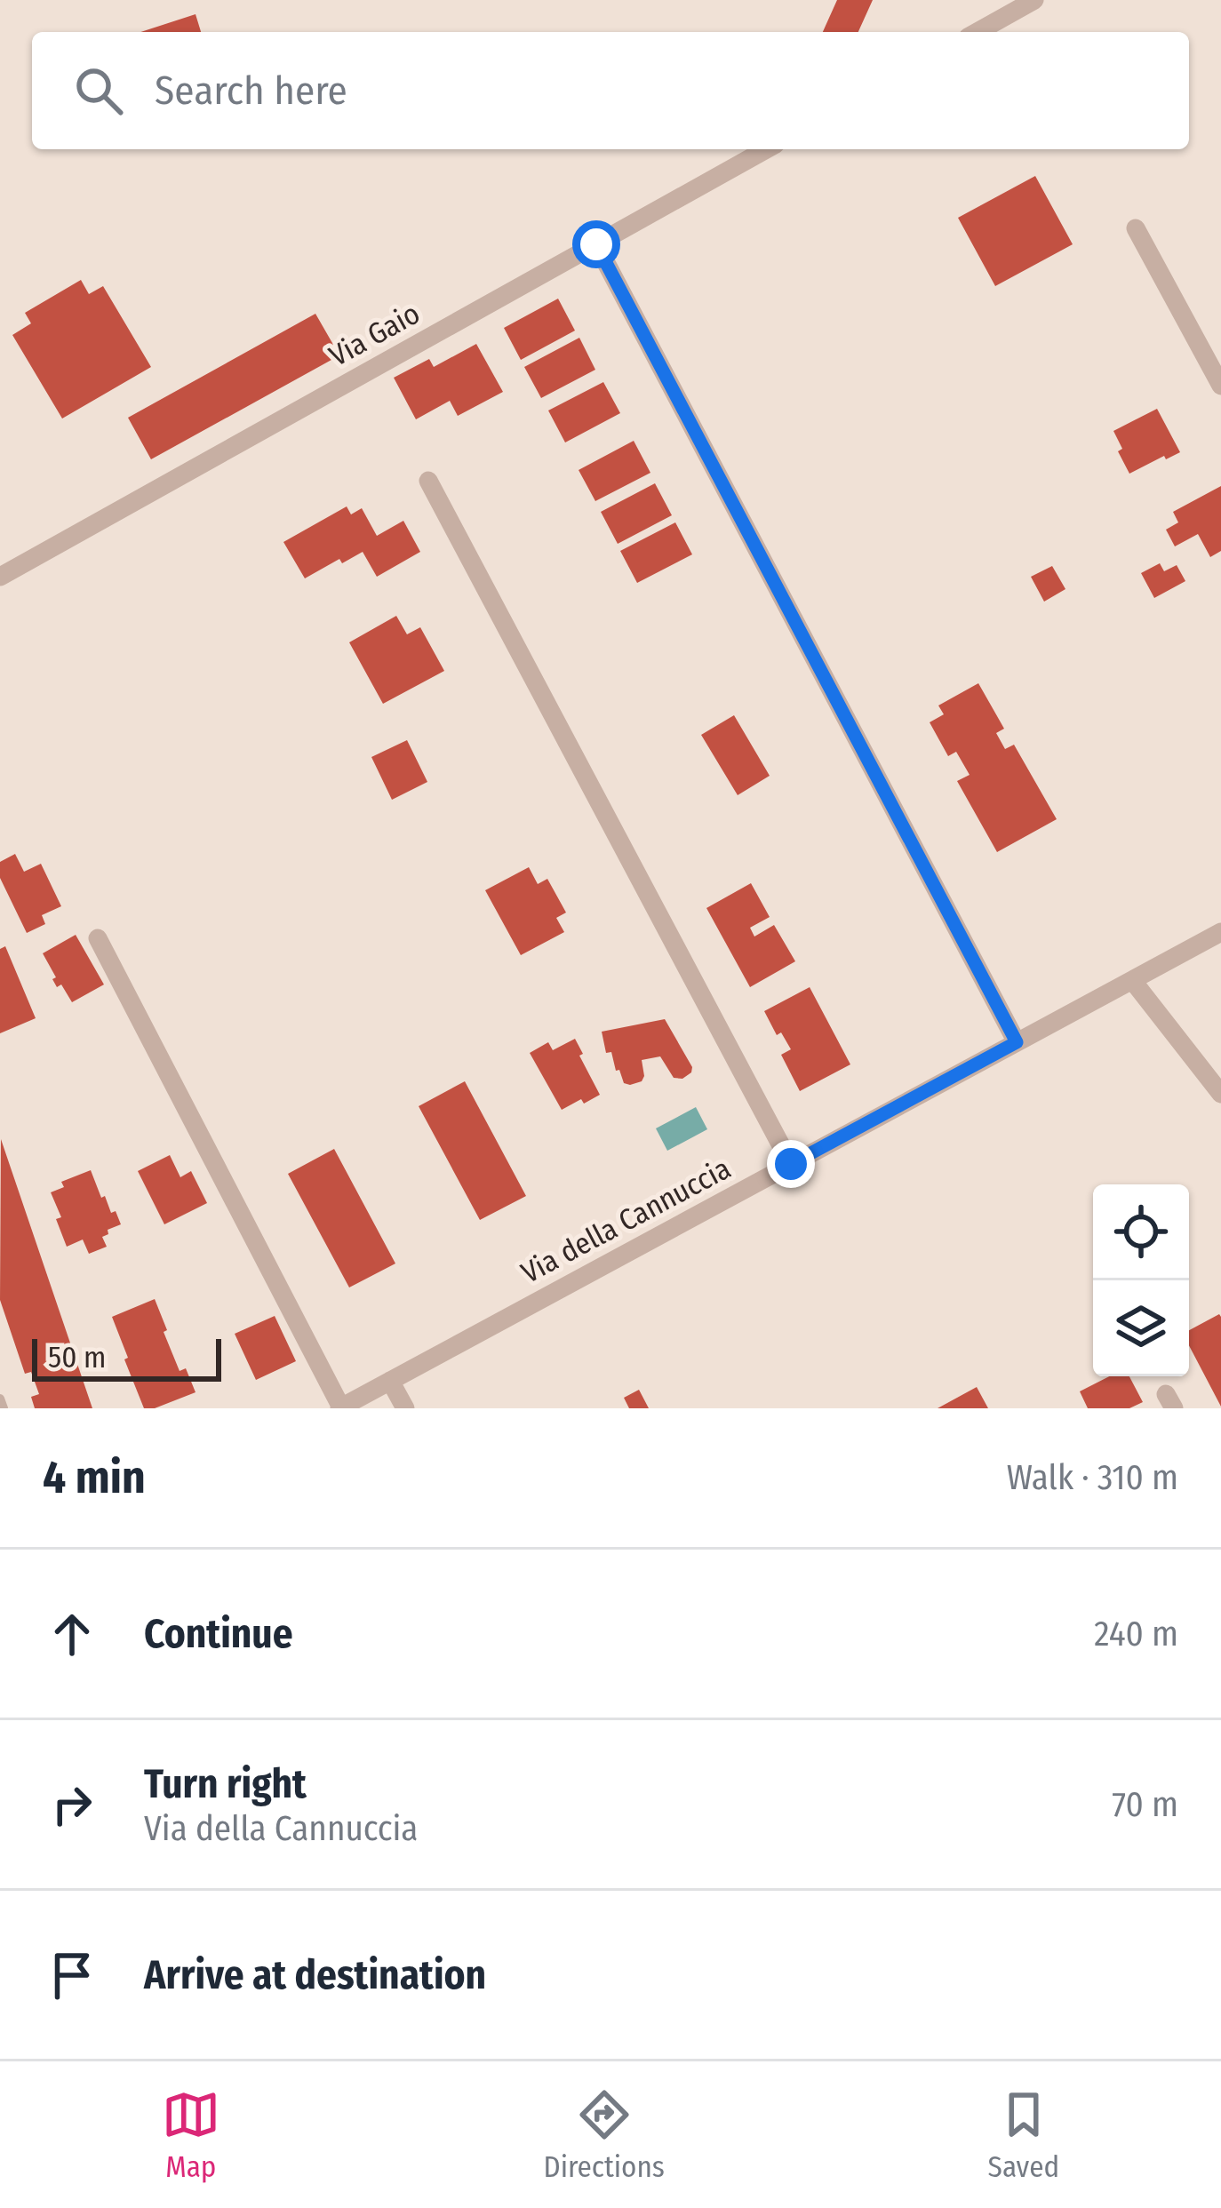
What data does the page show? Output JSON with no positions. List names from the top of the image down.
{
  "streets": {
    "street": ["Via Gaio", "Via della Cannuccia"]
  },
  "scale_bar": "50 m",
  "page": {
    "search": "Search here",
    "scale": "50 m",
    "heading": ["4 min", "Walk · 310 m"],
    "list": [
      ["Continue", "240 m"],
      ["Turn right", "Via della Cannuccia", "70 m"],
      "Arrive at destination"
    ],
    "nav": ["Map", "Directions", "Saved"]
  }
}
